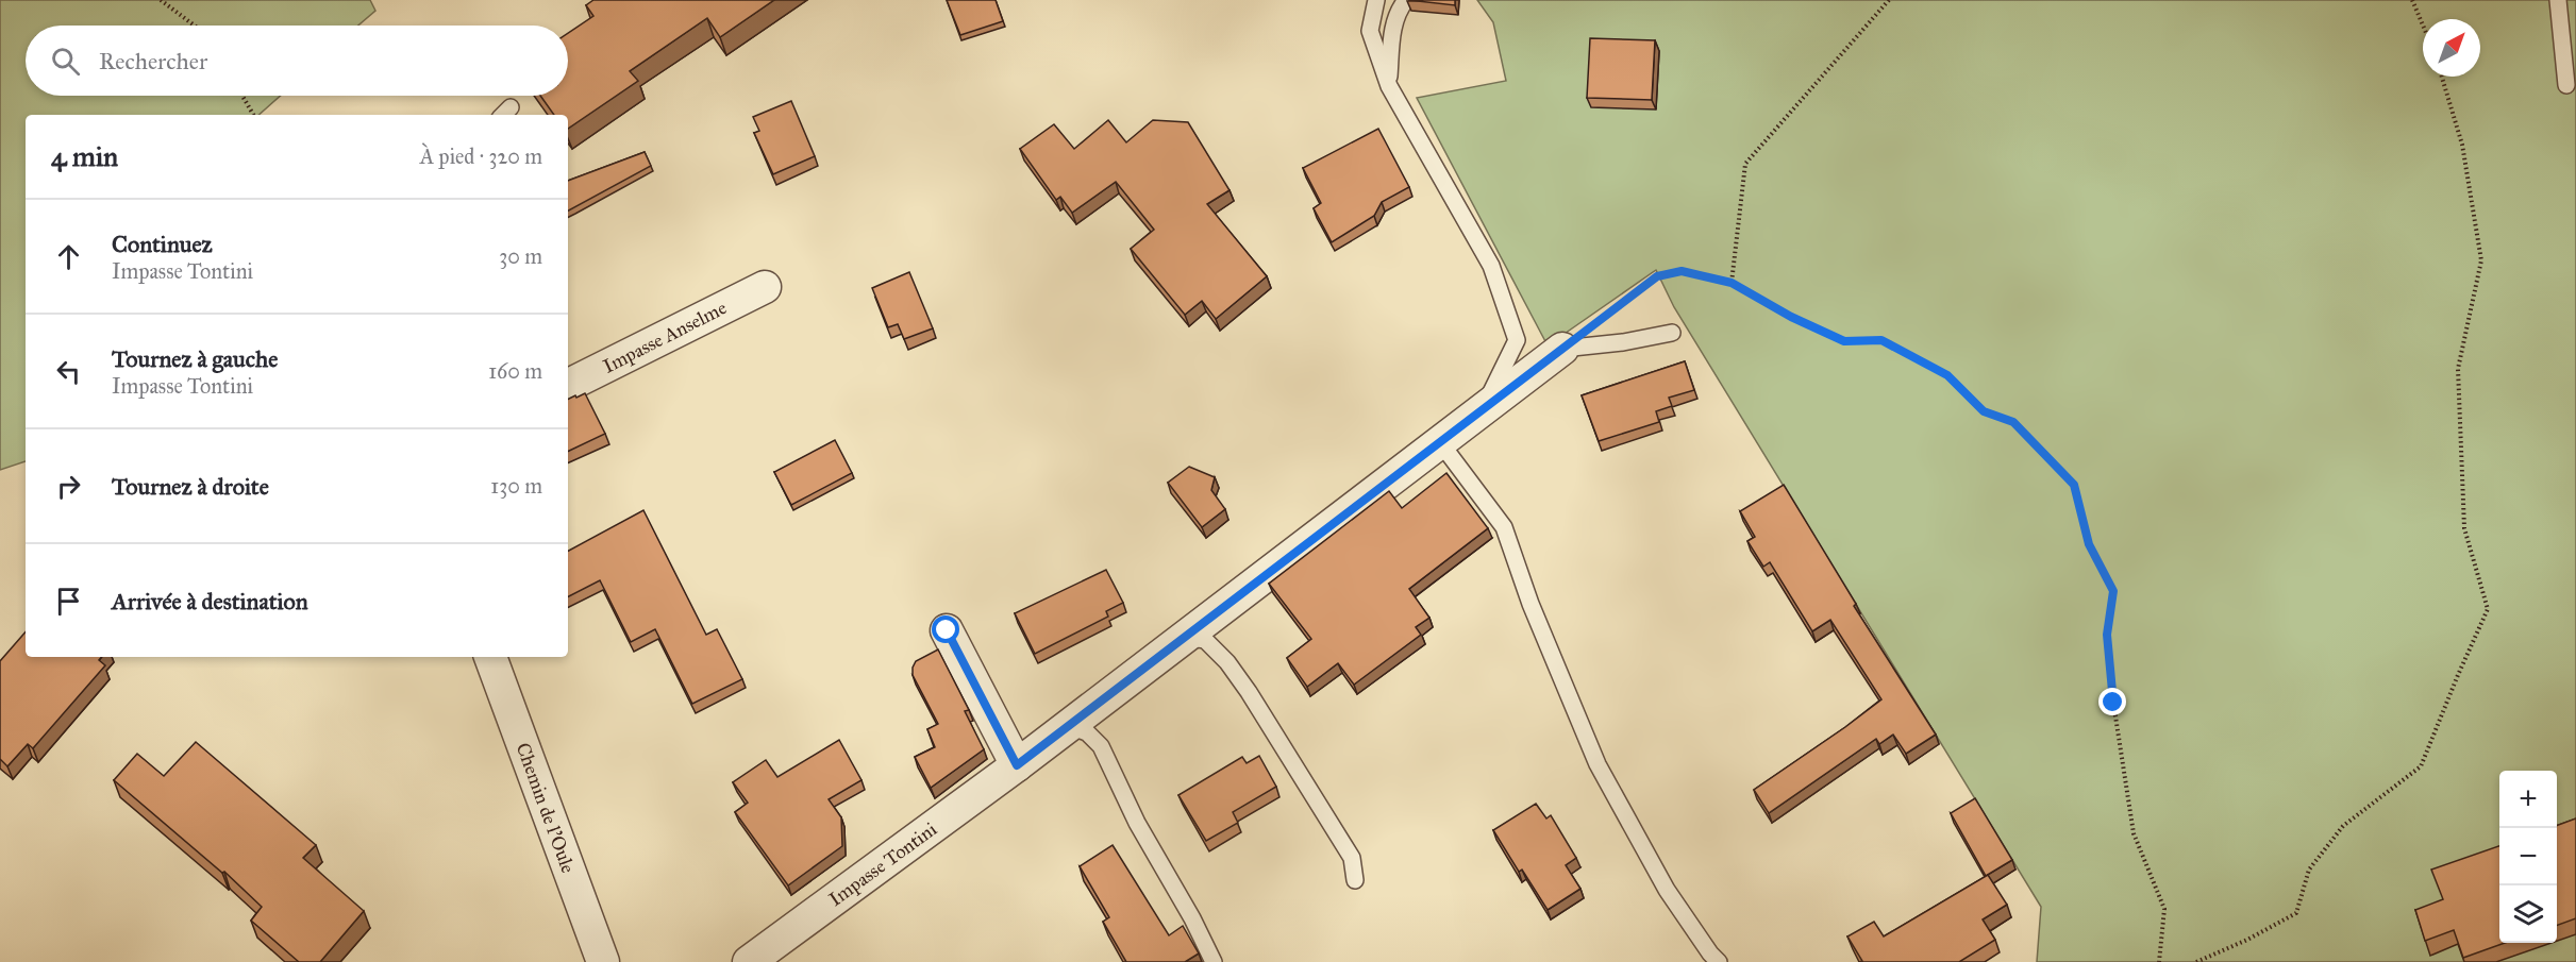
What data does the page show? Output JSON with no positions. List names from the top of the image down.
{
  "streets": {
    "street": ["Impasse Anselme", "Chemin de l'Oule", "Impasse Tontini"]
  },
  "north": "top right",
  "page": {
    "search": "Rechercher",
    "heading": ["4 min", "À pied · 320 m"],
    "list": [
      ["Continuez", "Impasse Tontini", "30 m"],
      ["Tournez à gauche", "Impasse Tontini", "160 m"],
      ["Tournez à droite", "130 m"],
      "Arrivée à destination"
    ],
    "map_buttons": ["+", "−"]
  }
}
